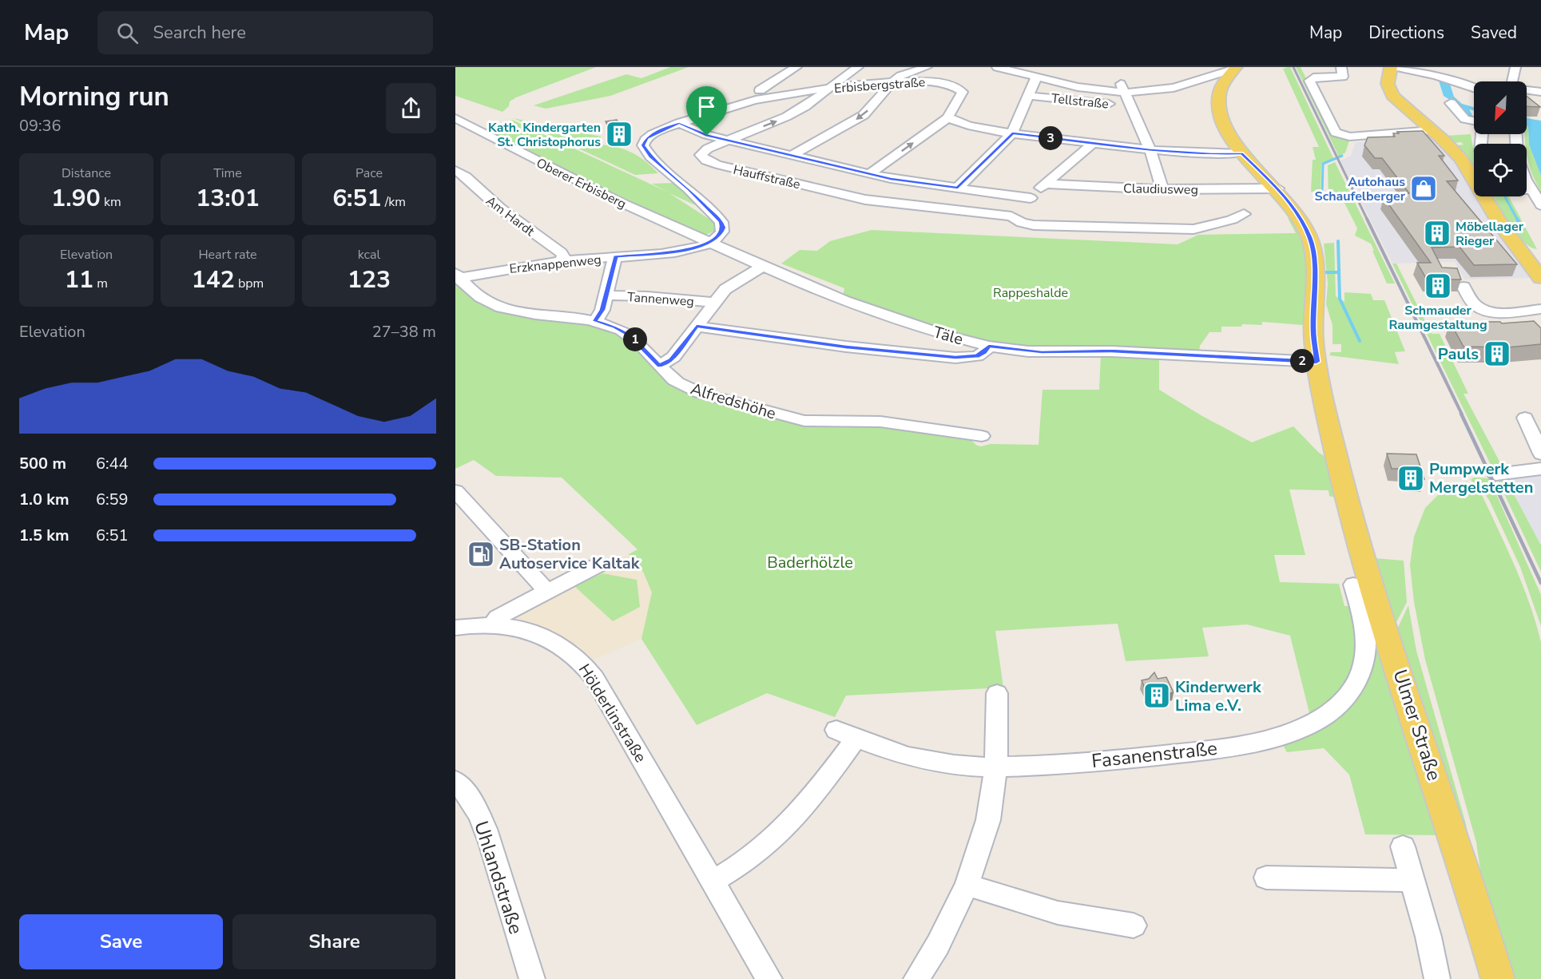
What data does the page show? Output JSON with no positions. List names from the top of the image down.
{
  "streets": {
    "main road": ["Ulmer Straße"],
    "street": [
      "Erbisbergstraße",
      "Tellstraße",
      "Hauffstraße",
      "Oberer Erbisberg",
      "Claudiusweg",
      "Am Hardt",
      "Erzknappenweg",
      "Tannenweg",
      "Täle",
      "Alfredshöhe",
      "Hölderlinstraße",
      "Fasanenstraße",
      "Uhlandstraße"
    ]
  },
  "crossings": [
    ["Erbisbergstraße", "Oberer Erbisberg"],
    ["Erbisbergstraße", "Erzknappenweg"],
    ["Erbisbergstraße", "Täle"],
    ["Oberer Erbisberg", "Erzknappenweg"],
    ["Oberer Erbisberg", "Täle"],
    ["Claudiusweg", "Ulmer Straße"],
    ["Am Hardt", "Erzknappenweg"],
    ["Erzknappenweg", "Täle"],
    ["Erzknappenweg", "Alfredshöhe"],
    ["Täle", "Ulmer Straße"],
    ["Hölderlinstraße", "Fasanenstraße"]
  ],
  "parks": ["Rappeshalde", "Baderhölzle"],
  "places": {
    "building": [
      "Kath. Kindergarten St. Christophorus",
      "Möbellager Rieger",
      "Schmauder Raumgestaltung",
      "Pauls",
      "Pumpwerk Mergelstetten",
      "Kinderwerk Lima e.V."
    ],
    "shop": ["Autohaus Schaufelberger"],
    "fuel station": ["SB-Station Autoservice Kaltak"]
  },
  "north": "bottom left",
  "page": {
    "header": "Map",
    "search": "Search here",
    "nav": ["Map", "Directions", "Saved"],
    "heading": ["Morning run", "09:36"],
    "pins": ["3", "1", "2"],
    "stats": [
      ["Distance", "1.90 km"],
      ["Time", "13:01"],
      ["Pace", "6:51 /km"],
      ["Elevation", "11 m"],
      ["Heart rate", "142 bpm"],
      ["kcal", "123"]
    ],
    "chart": ["Elevation", "27–38 m"],
    "list": [
      {
        "name": "500 m",
        "note": "6:44"
      },
      {
        "name": "1.0 km",
        "note": "6:59"
      },
      {
        "name": "1.5 km",
        "note": "6:51"
      }
    ],
    "buttons": ["Save", "Share"]
  }
}
